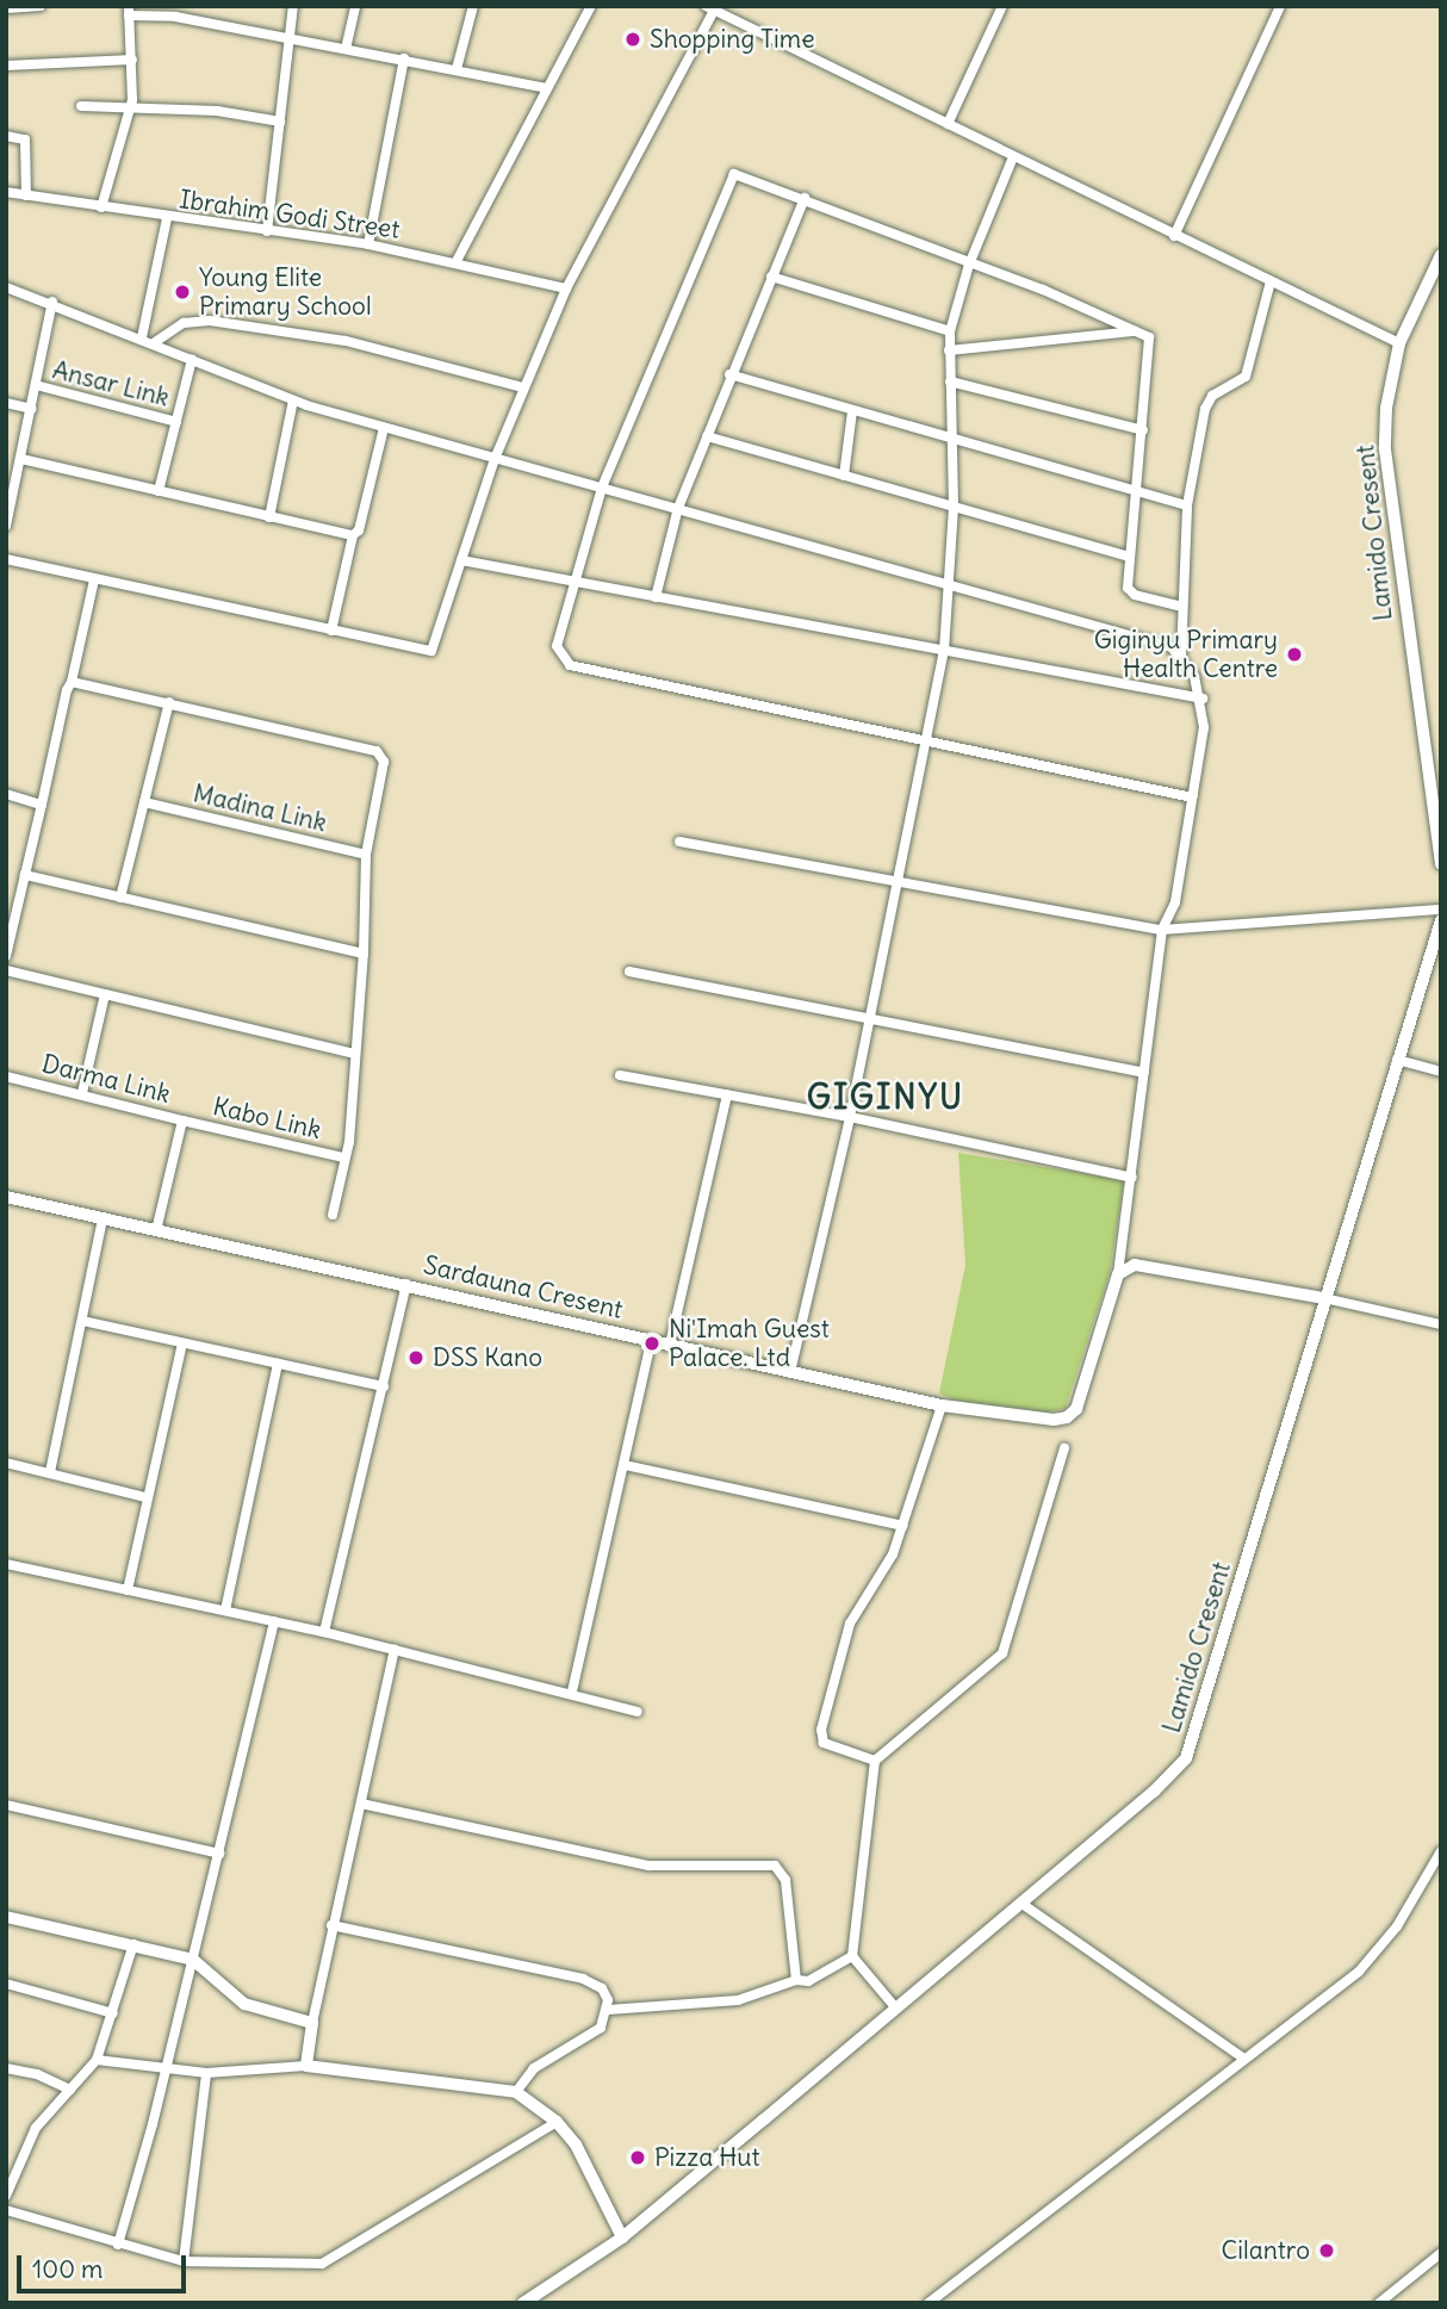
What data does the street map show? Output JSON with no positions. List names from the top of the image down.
{
  "streets": {
    "street": [
      "Ibrahim Godi Street",
      "Ansar Link",
      "Lamido Cresent",
      "Madina Link",
      "Darma Link",
      "Kabo Link",
      "Sardauna Cresent"
    ]
  },
  "crossings": [
    ["Darma Link", "Kabo Link"],
    ["Darma Link", "Sardauna Cresent"]
  ],
  "districts": ["GIGINYU"],
  "places": [
    "Shopping Time",
    "Young Elite Primary School",
    "Giginyu Primary Health Centre",
    "Ni'Imah Guest Palace. Ltd",
    "DSS Kano",
    "Pizza Hut",
    "Cilantro"
  ],
  "scale_bar": "100 m"
}
